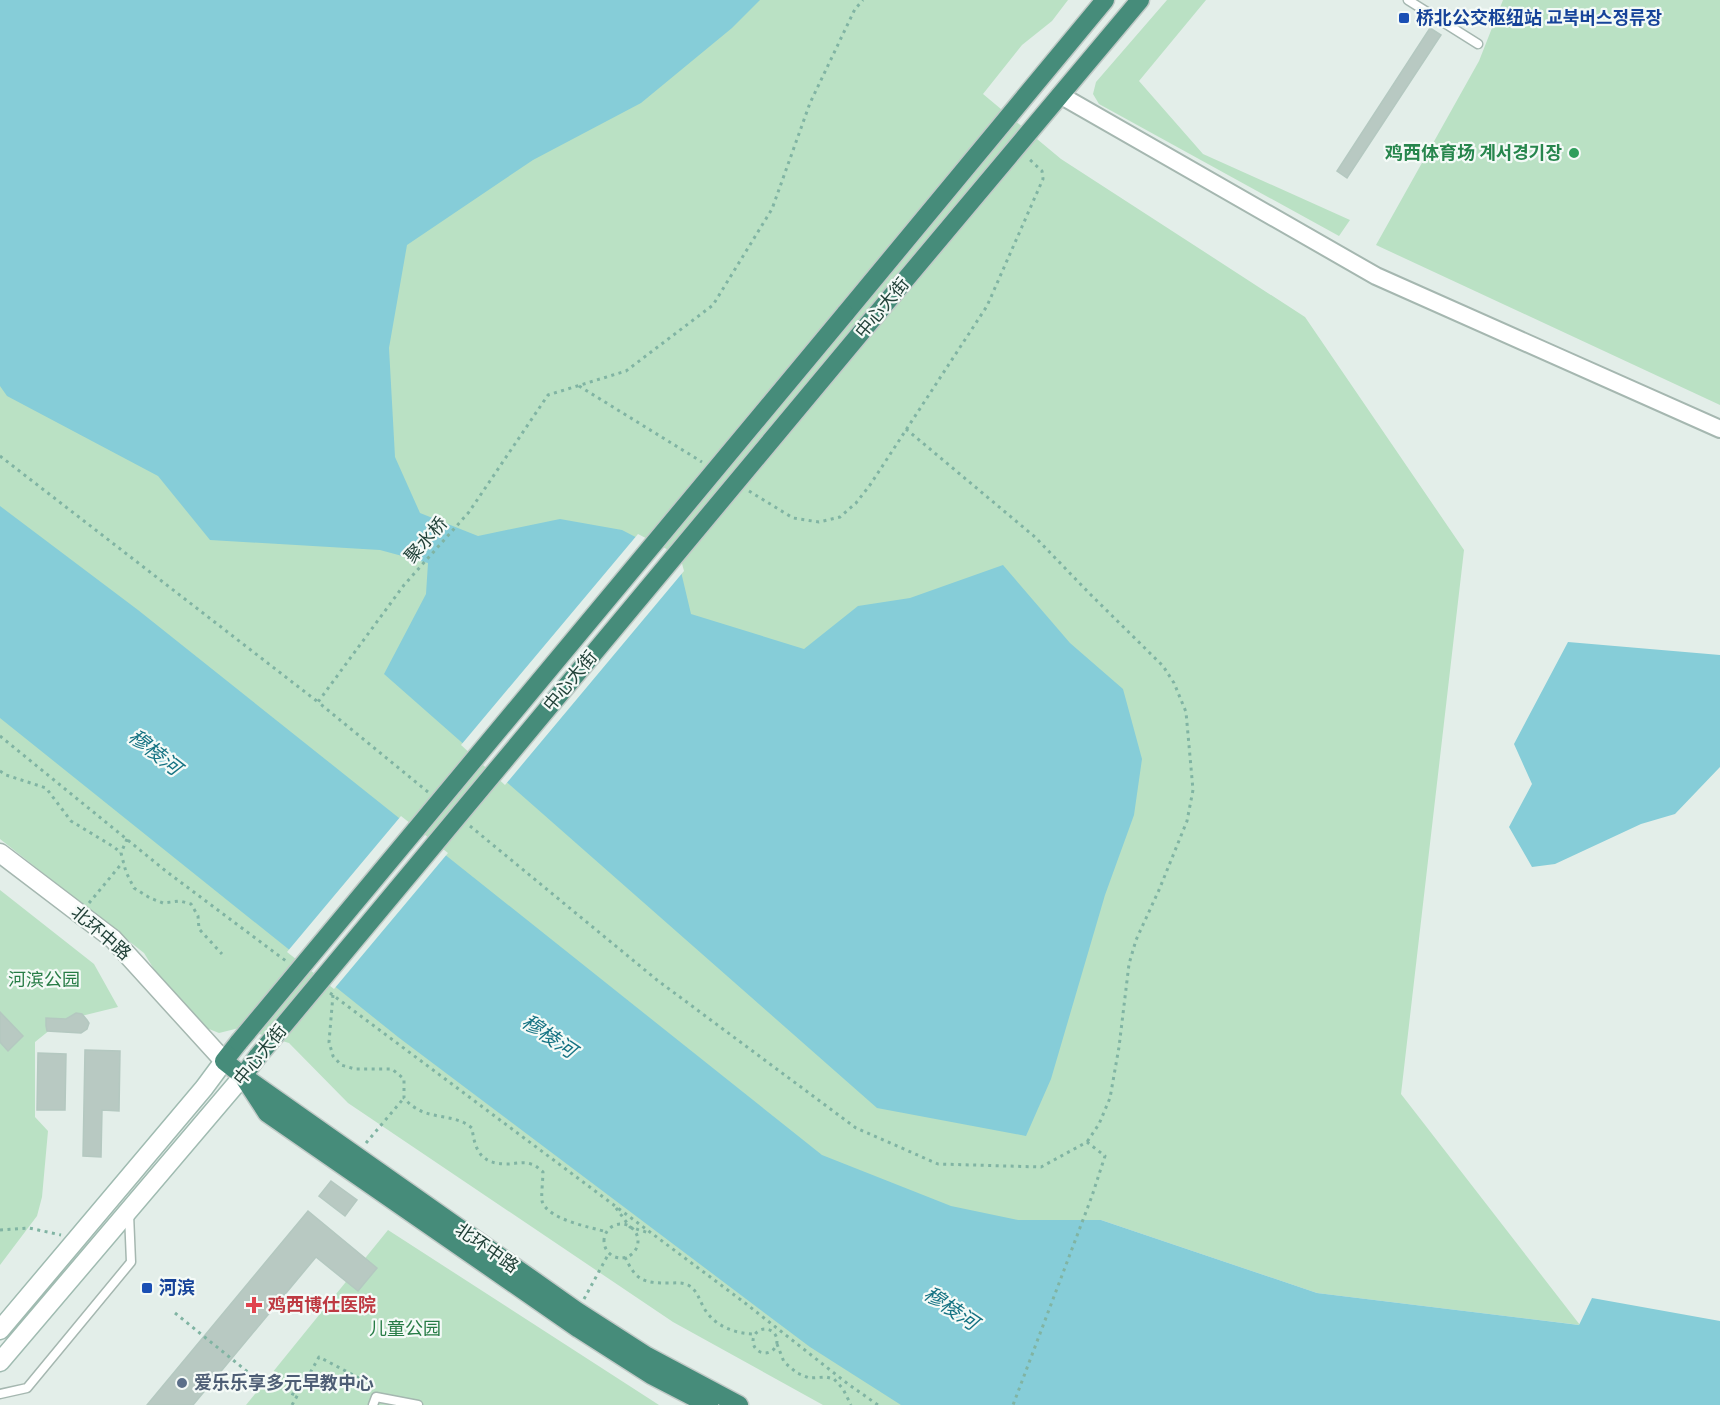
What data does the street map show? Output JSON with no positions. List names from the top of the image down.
{
  "streets": {
    "highway": ["中心大街", "北环中路"],
    "path": ["聚水桥"]
  },
  "crossings": [
    ["中心大街", "北环中路"]
  ],
  "water": ["穆棱河"],
  "parks": ["河滨公园", "儿童公园"],
  "places": {
    "transit": ["桥北公交枢纽站 교북버스정류장", "河滨"],
    "other": ["鸡西体育场 계서경기장", "爱乐乐享多元早教中心"],
    "health": ["鸡西博仕医院"]
  }
}
